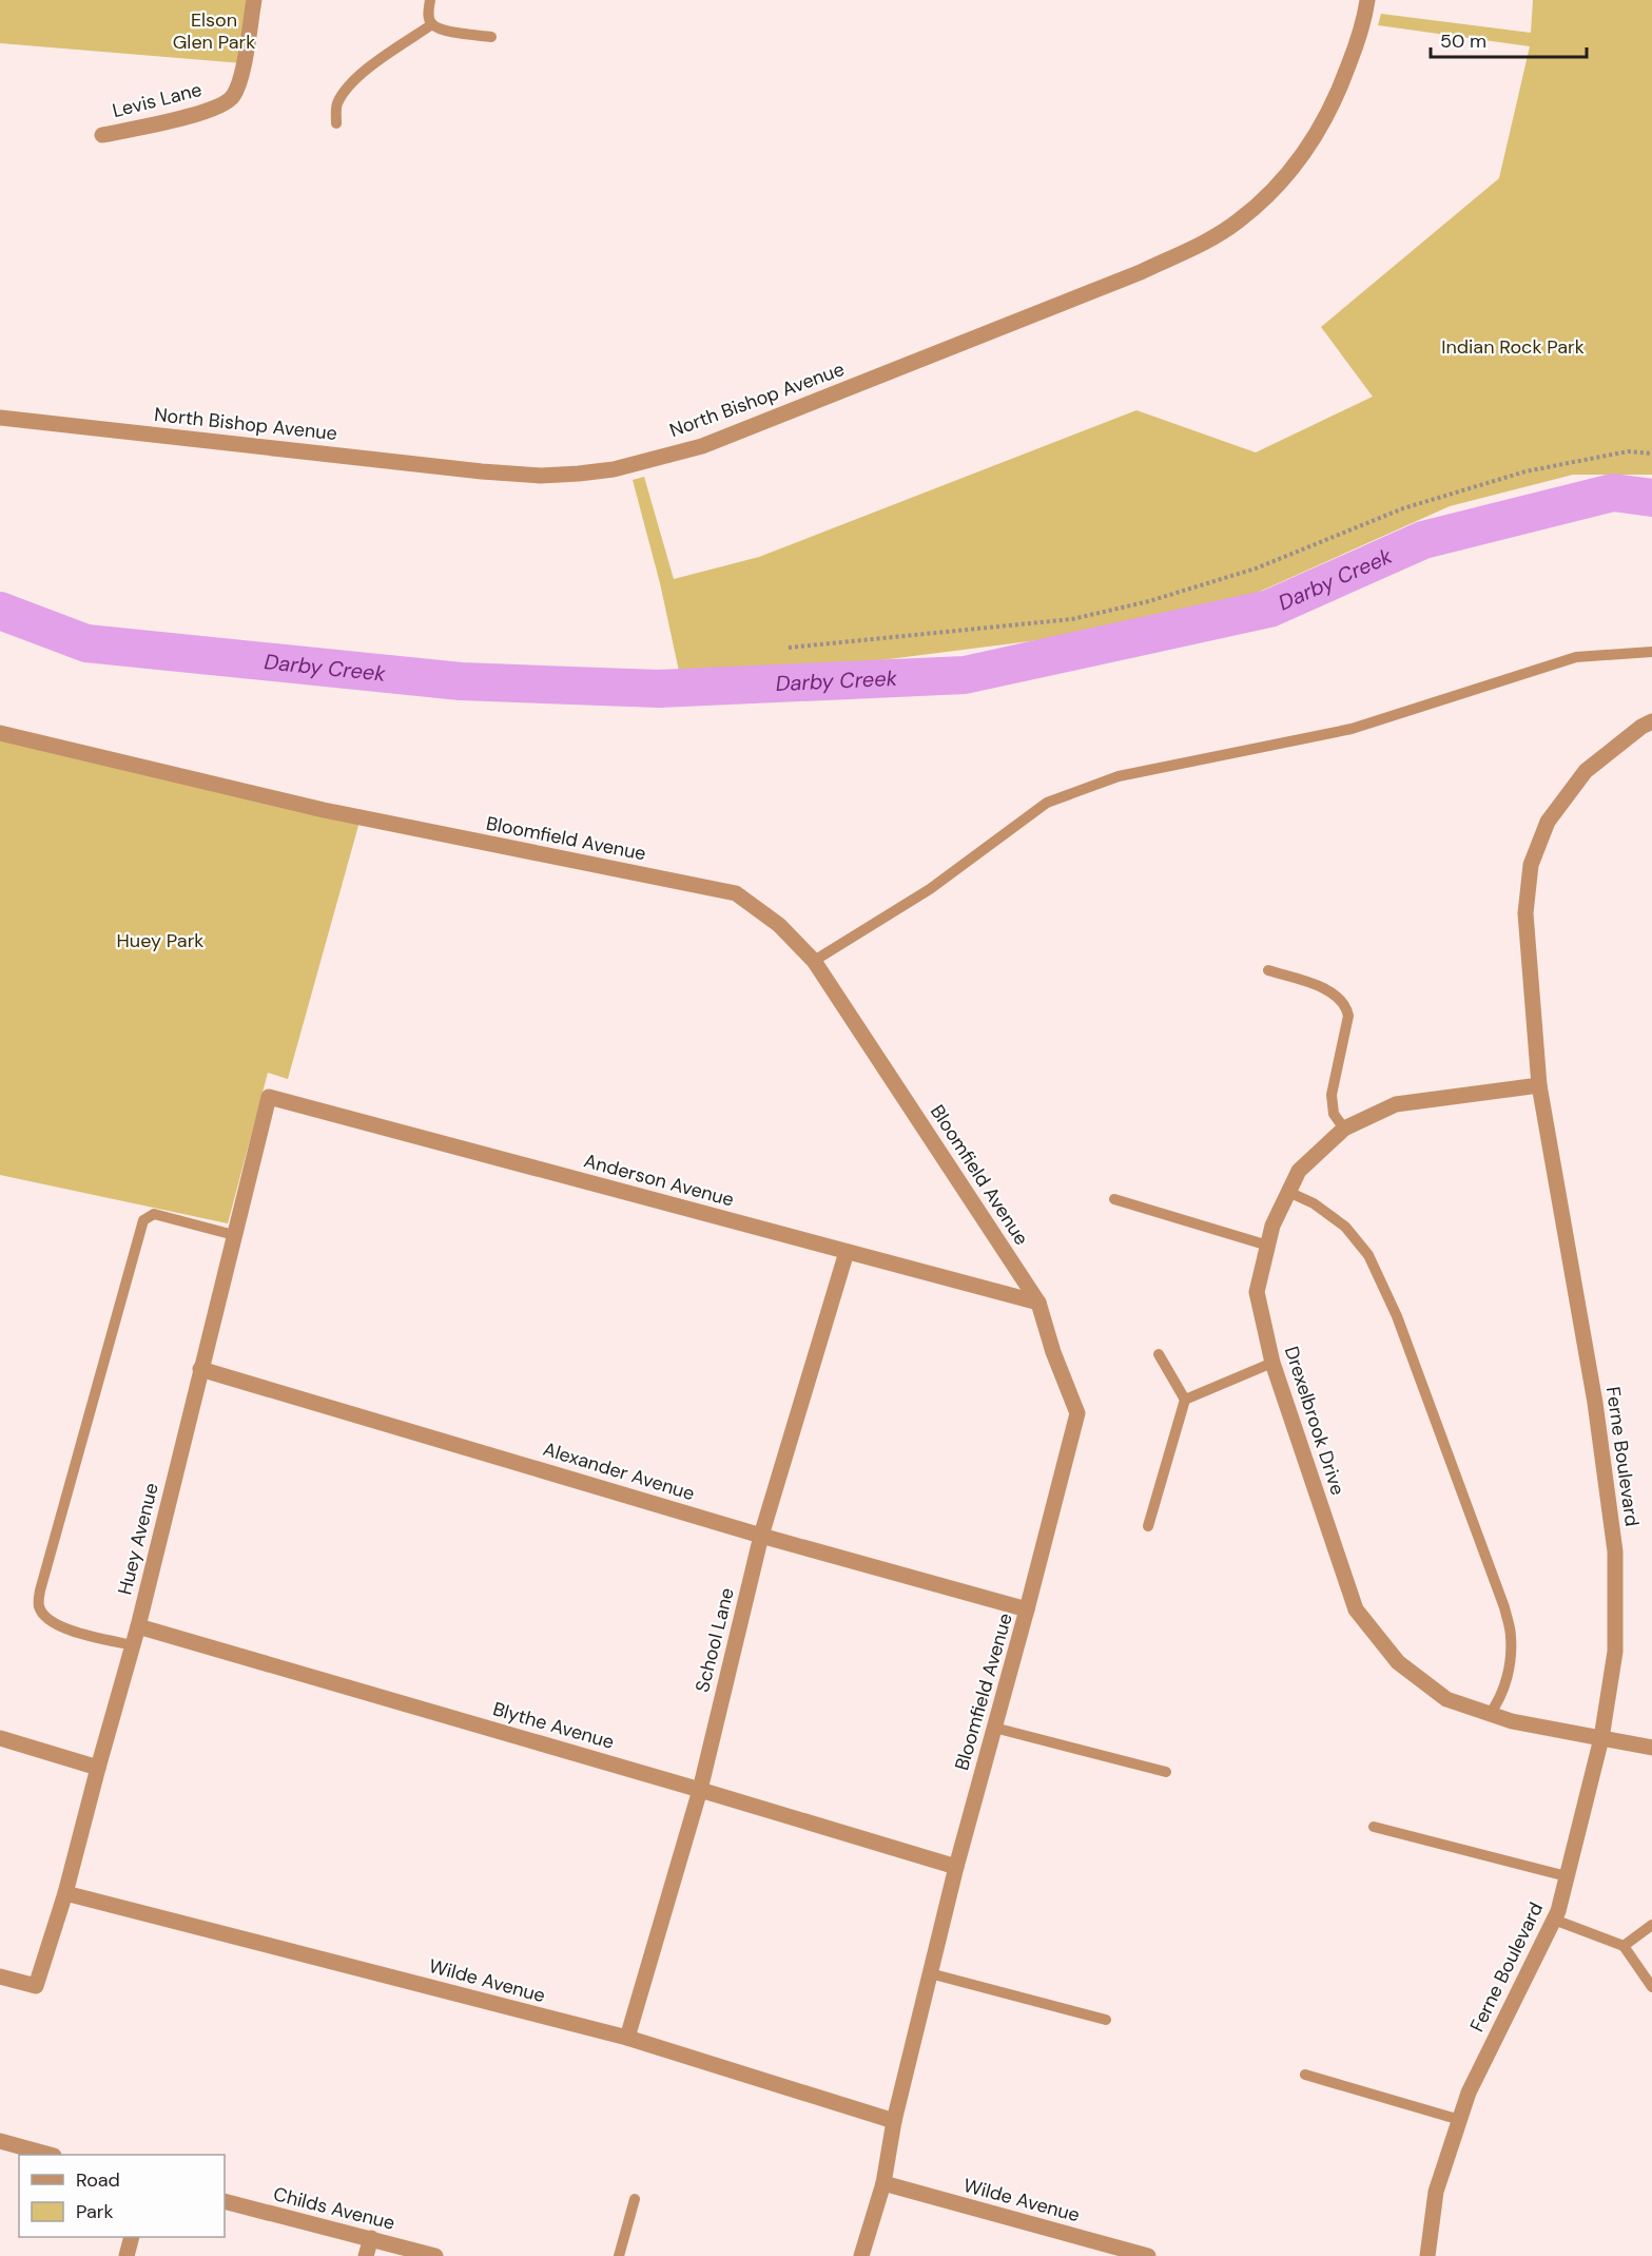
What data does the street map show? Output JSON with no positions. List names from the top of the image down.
{
  "streets": {
    "street": [
      "Levis Lane",
      "North Bishop Avenue",
      "Bloomfield Avenue",
      "Anderson Avenue",
      "Drexelbrook Drive",
      "Ferne Boulevard",
      "Alexander Avenue",
      "Huey Avenue",
      "School Lane",
      "Blythe Avenue",
      "Wilde Avenue",
      "Childs Avenue"
    ]
  },
  "crossings": [
    ["Bloomfield Avenue", "Anderson Avenue"],
    ["Bloomfield Avenue", "Alexander Avenue"],
    ["Bloomfield Avenue", "Blythe Avenue"],
    ["Bloomfield Avenue", "Wilde Avenue"],
    ["Anderson Avenue", "Huey Avenue"],
    ["Anderson Avenue", "School Lane"],
    ["Drexelbrook Drive", "Ferne Boulevard"],
    ["Alexander Avenue", "Huey Avenue"],
    ["Alexander Avenue", "School Lane"],
    ["Huey Avenue", "Blythe Avenue"],
    ["Huey Avenue", "Wilde Avenue"],
    ["School Lane", "Blythe Avenue"],
    ["School Lane", "Wilde Avenue"]
  ],
  "water": ["Darby Creek"],
  "parks": ["Elson Glen Park", "Indian Rock Park", "Huey Park"],
  "legend": ["Road", "Park"],
  "scale_bar": "50 m"
}
